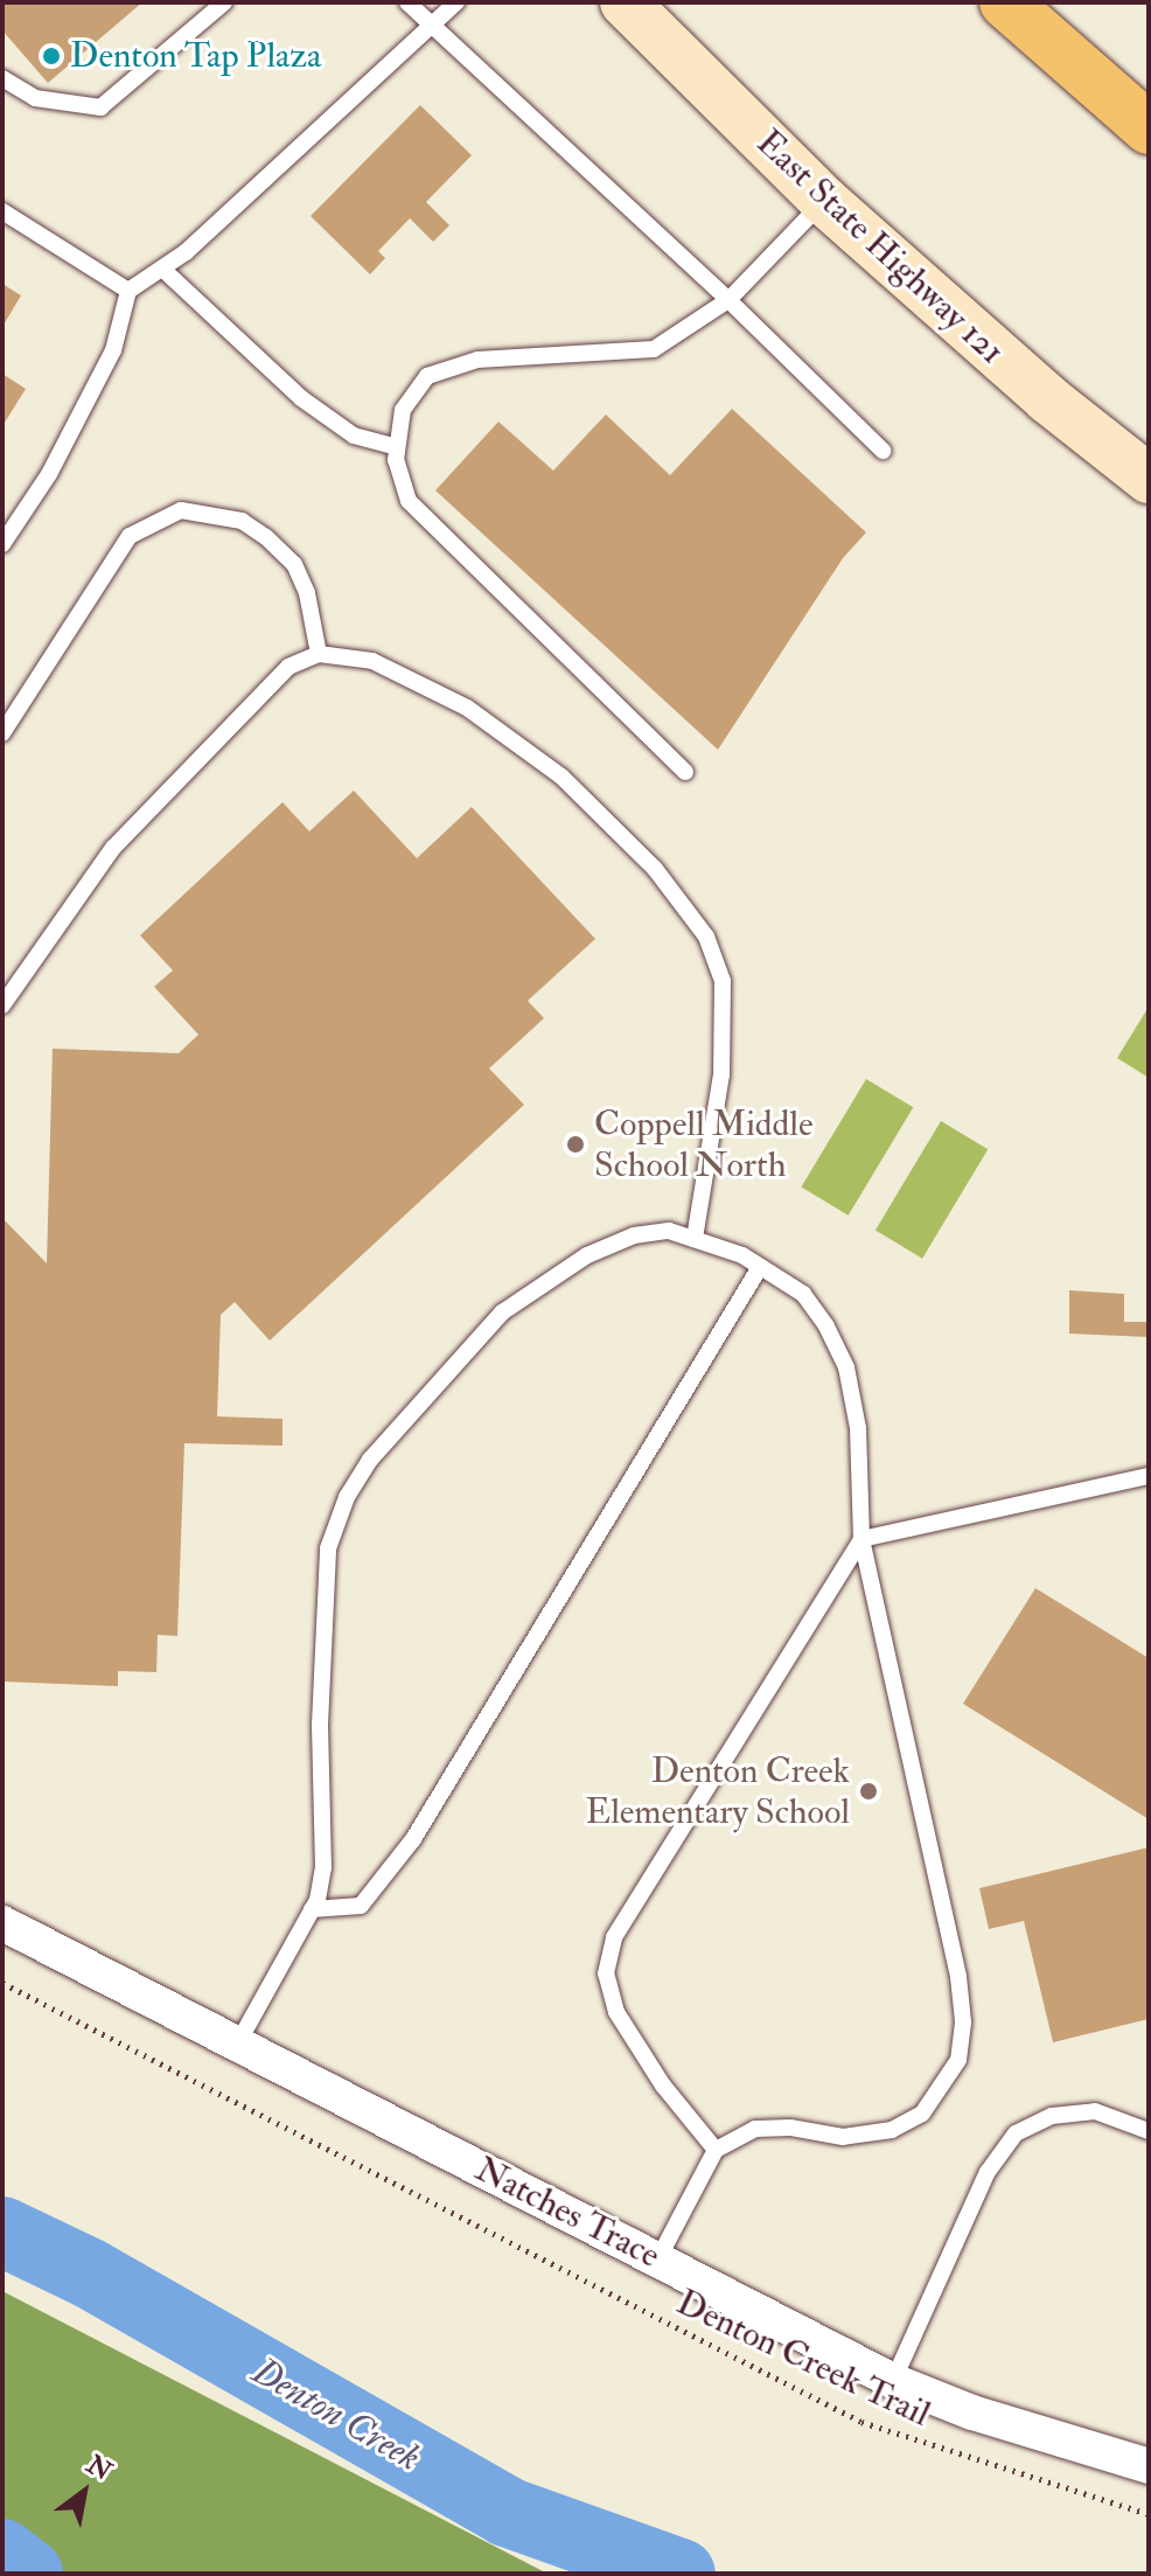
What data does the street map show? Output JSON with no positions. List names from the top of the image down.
{
  "streets": {
    "main road": ["East State Highway 121"],
    "street": ["Natches Trace"],
    "path": ["Denton Creek Trail"]
  },
  "water": ["Denton Creek"],
  "places": ["Denton Tap Plaza", "Coppell Middle School North", "Denton Creek Elementary School"],
  "north": "top right"
}
